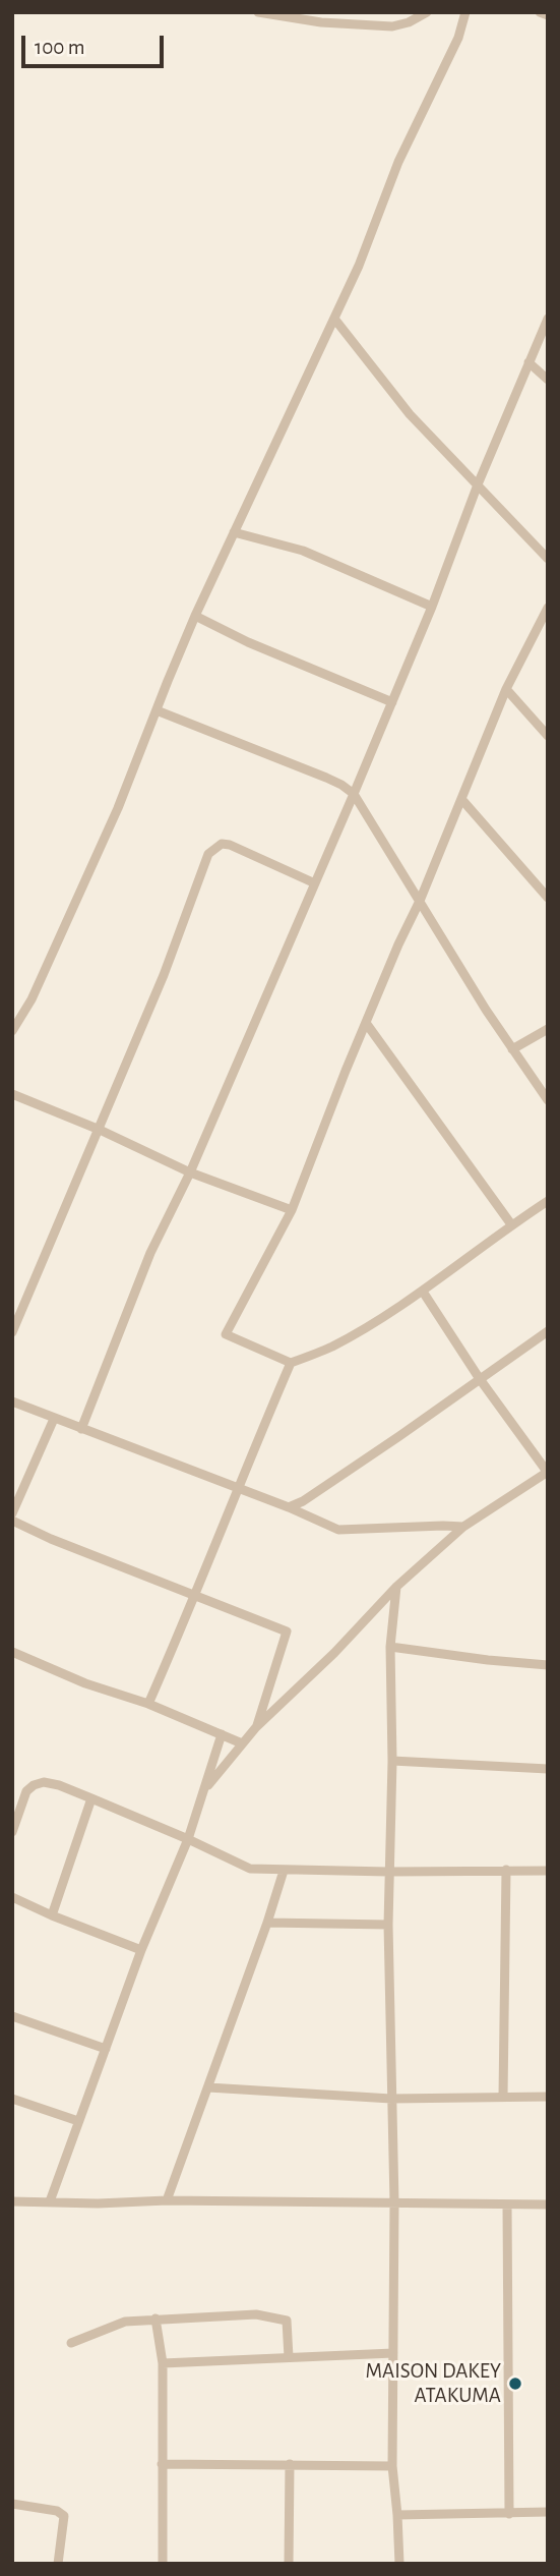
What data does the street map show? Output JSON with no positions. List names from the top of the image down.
{
  "places": ["MAISON DAKEY ATAKUMA"],
  "scale_bar": "100 m"
}
